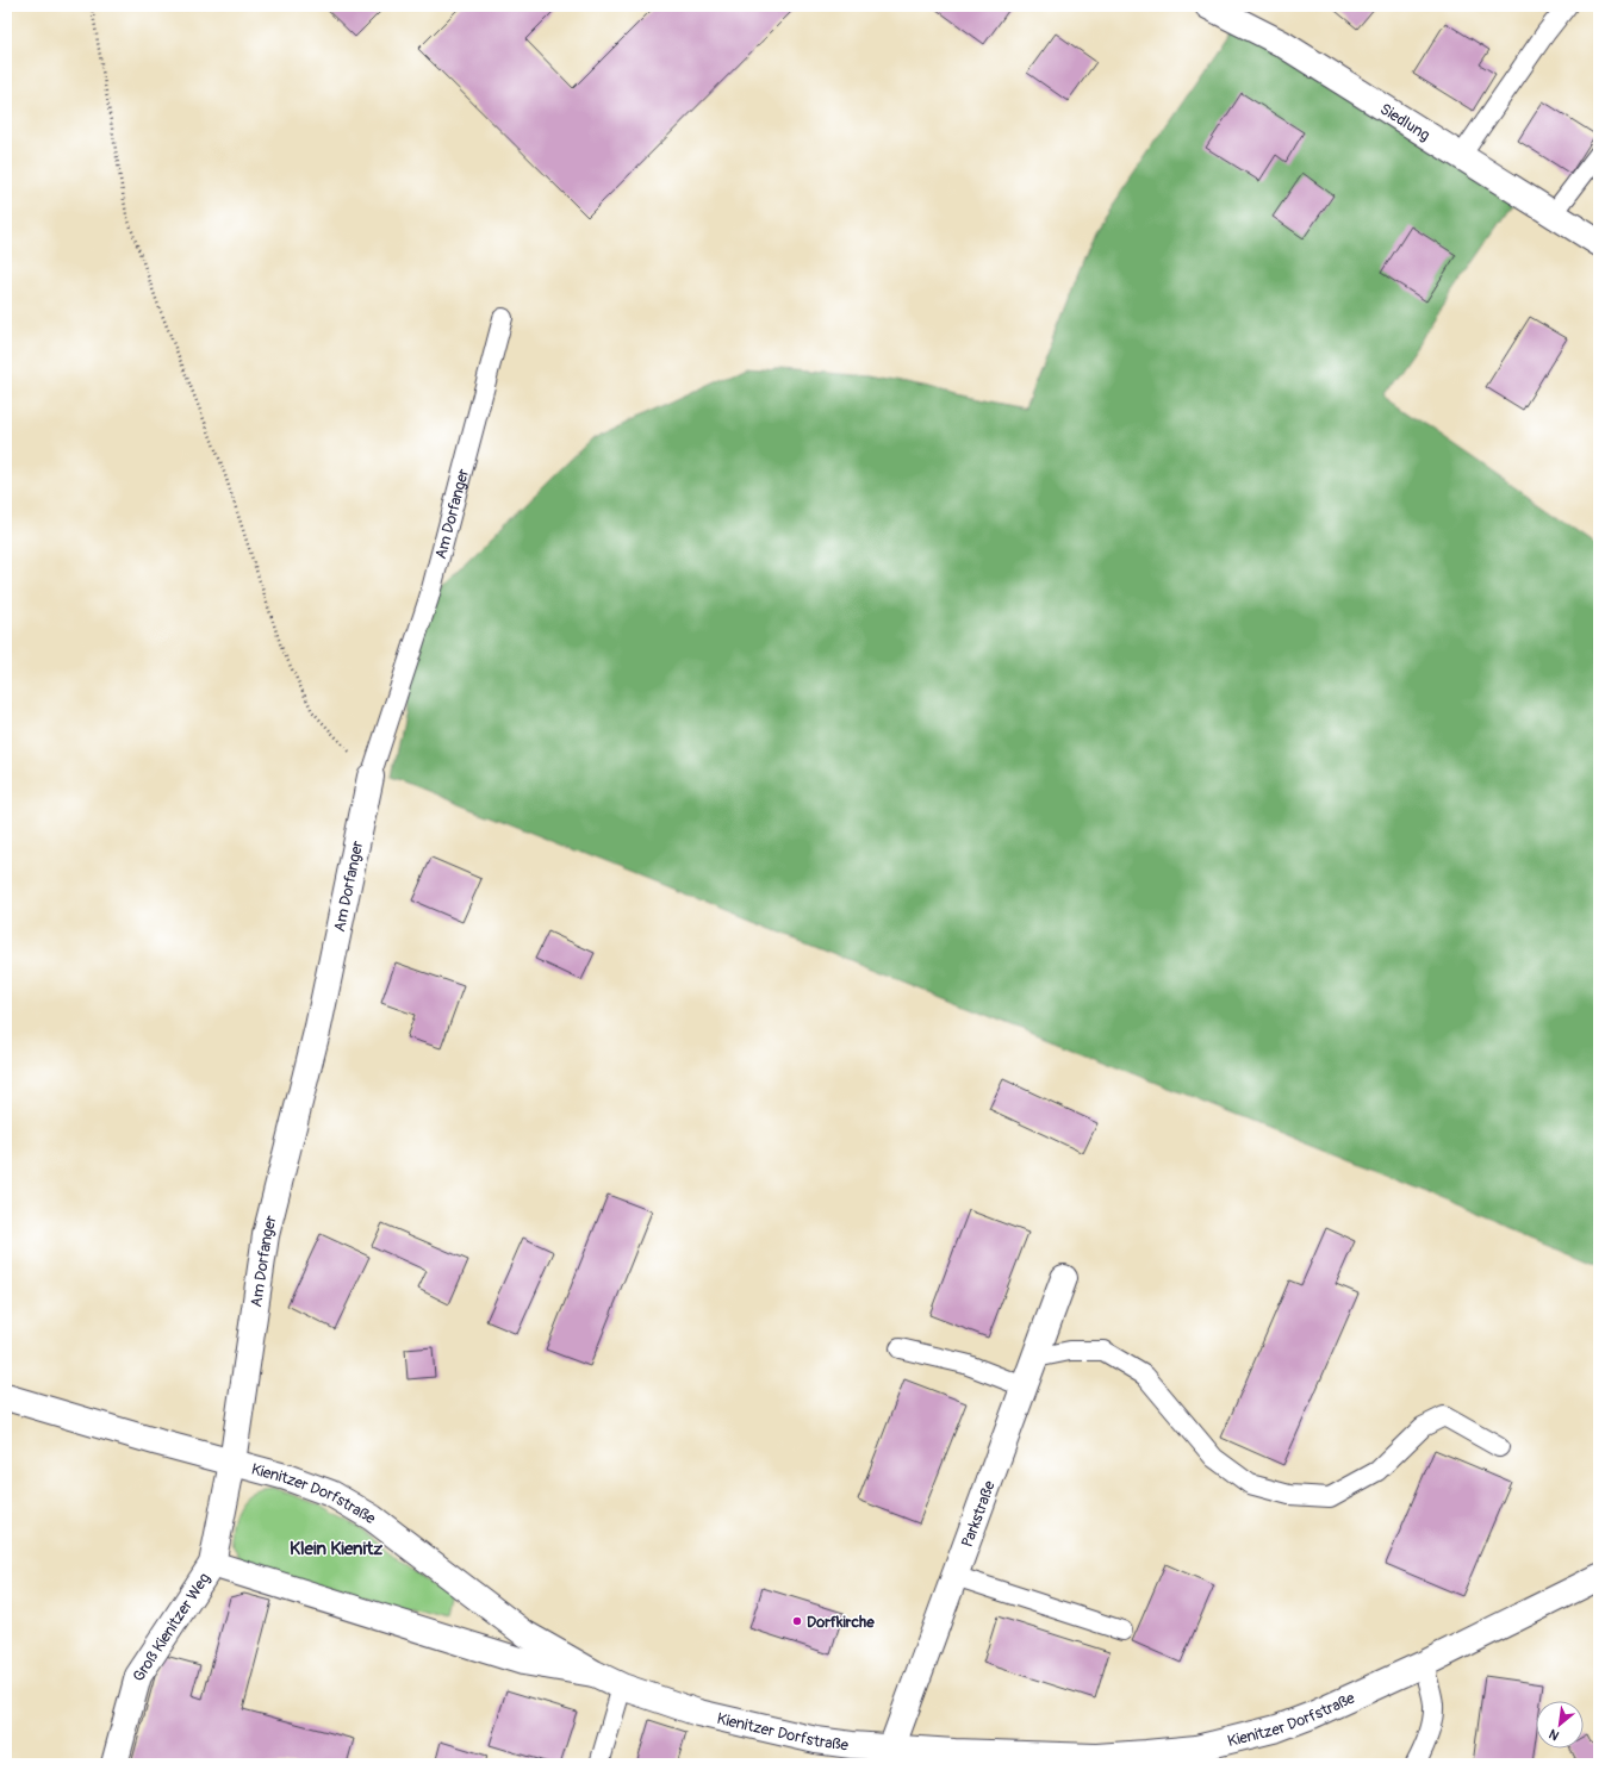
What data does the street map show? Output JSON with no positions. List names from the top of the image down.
{
  "streets": {
    "street": [
      "Siedlung",
      "Am Dorfanger",
      "Kienitzer Dorfstraße",
      "Parkstraße",
      "Groß Kienitzer Weg"
    ]
  },
  "crossings": [
    ["Am Dorfanger", "Kienitzer Dorfstraße"],
    ["Am Dorfanger", "Groß Kienitzer Weg"],
    ["Kienitzer Dorfstraße", "Parkstraße"],
    ["Kienitzer Dorfstraße", "Groß Kienitzer Weg"]
  ],
  "districts": ["Klein Kienitz"],
  "places": ["Dorfkirche"],
  "north": "bottom left"
}
